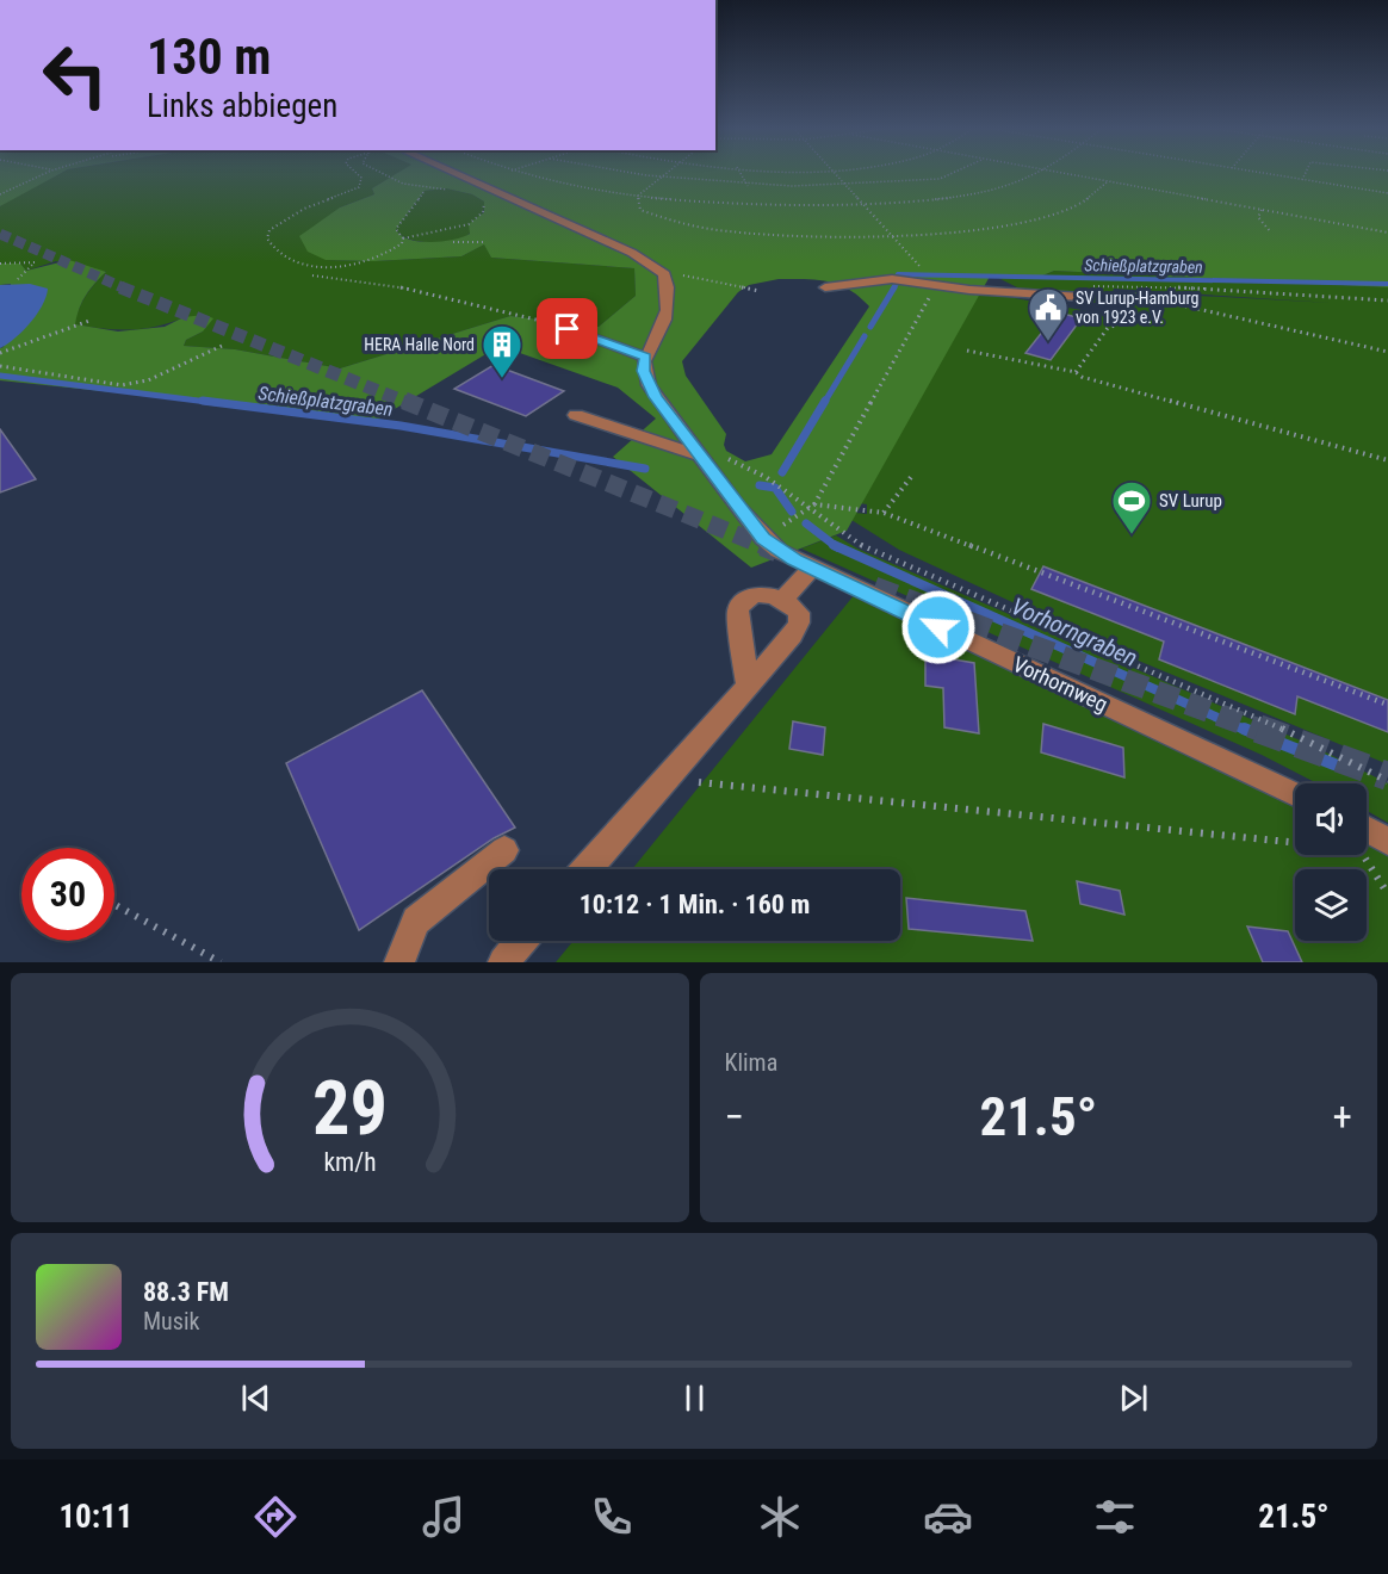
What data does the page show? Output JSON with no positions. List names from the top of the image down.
{
  "streets": {
    "street": ["Vorhornweg"]
  },
  "water": ["Schießplatzgraben", "Vorhorngraben"],
  "places": {
    "public building": ["SV Lurup-Hamburg von 1923 e.V."],
    "building": ["HERA Halle Nord"],
    "sports": ["SV Lurup"]
  },
  "page": {
    "turn": ["130 m", "Links abbiegen"],
    "limit": "30",
    "trip": "10:12 · 1 Min. · 160 m",
    "tile": "Klima",
    "heat": ["−", "21.5°", "+"],
    "song": ["88.3 FM", "Musik"],
    "tabs": ["10:11", "21.5°"],
    "gauge": ["29", "km/h"]
  }
}
